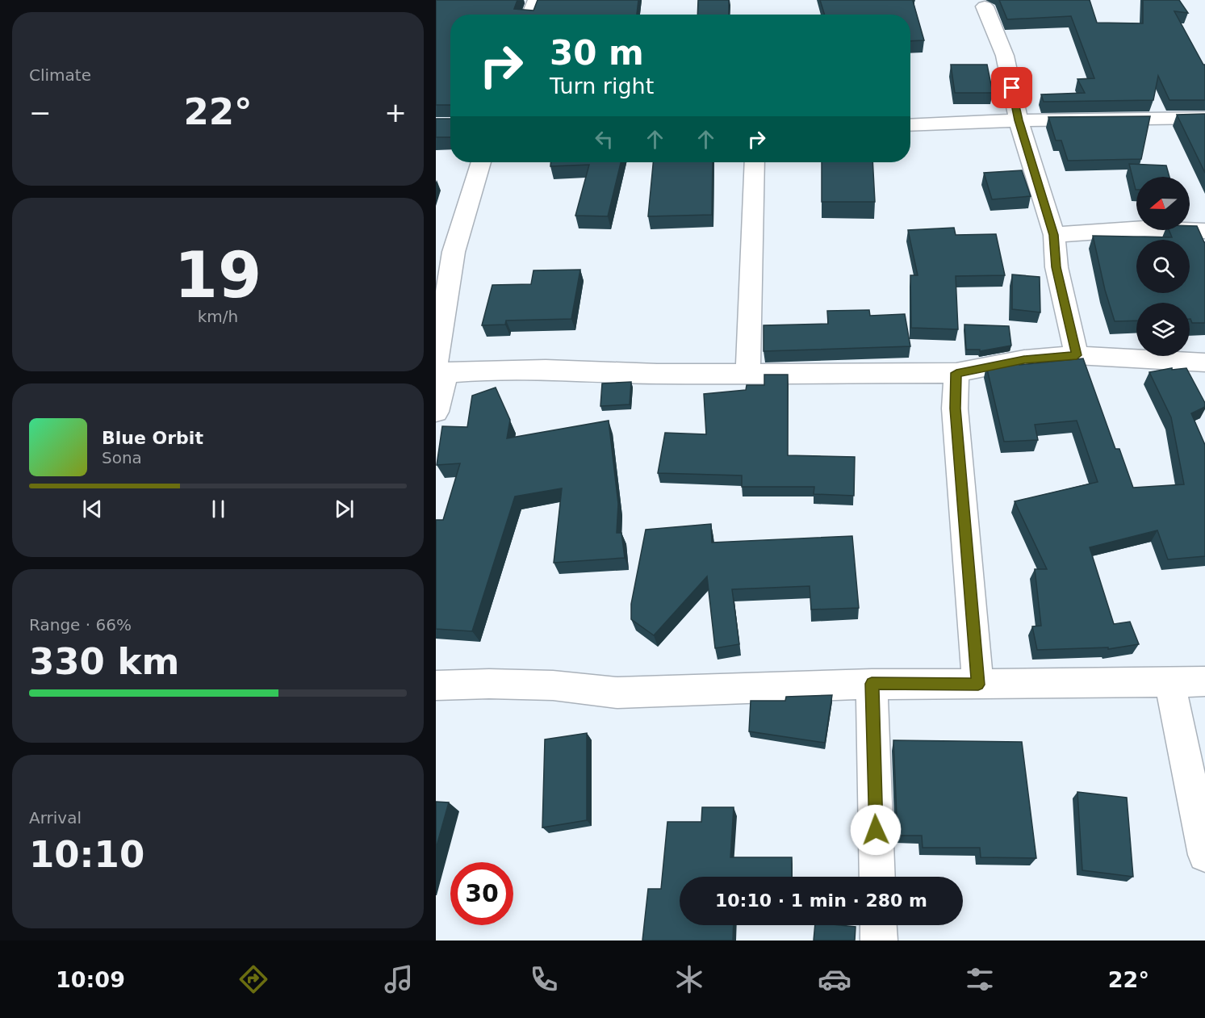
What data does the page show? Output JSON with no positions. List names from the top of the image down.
{
  "north": "left",
  "page": {
    "tile": [
      "Climate",
      ["19", "km/h"],
      ["Range · 66%", "330 km"],
      ["Arrival", "10:10"]
    ],
    "turn": ["30 m", "Turn right"],
    "heat": ["−", "22°", "+"],
    "song": ["Blue Orbit", "Sona"],
    "limit": "30",
    "trip": "10:10 · 1 min · 280 m",
    "tabs": ["10:09", "22°"]
  }
}
